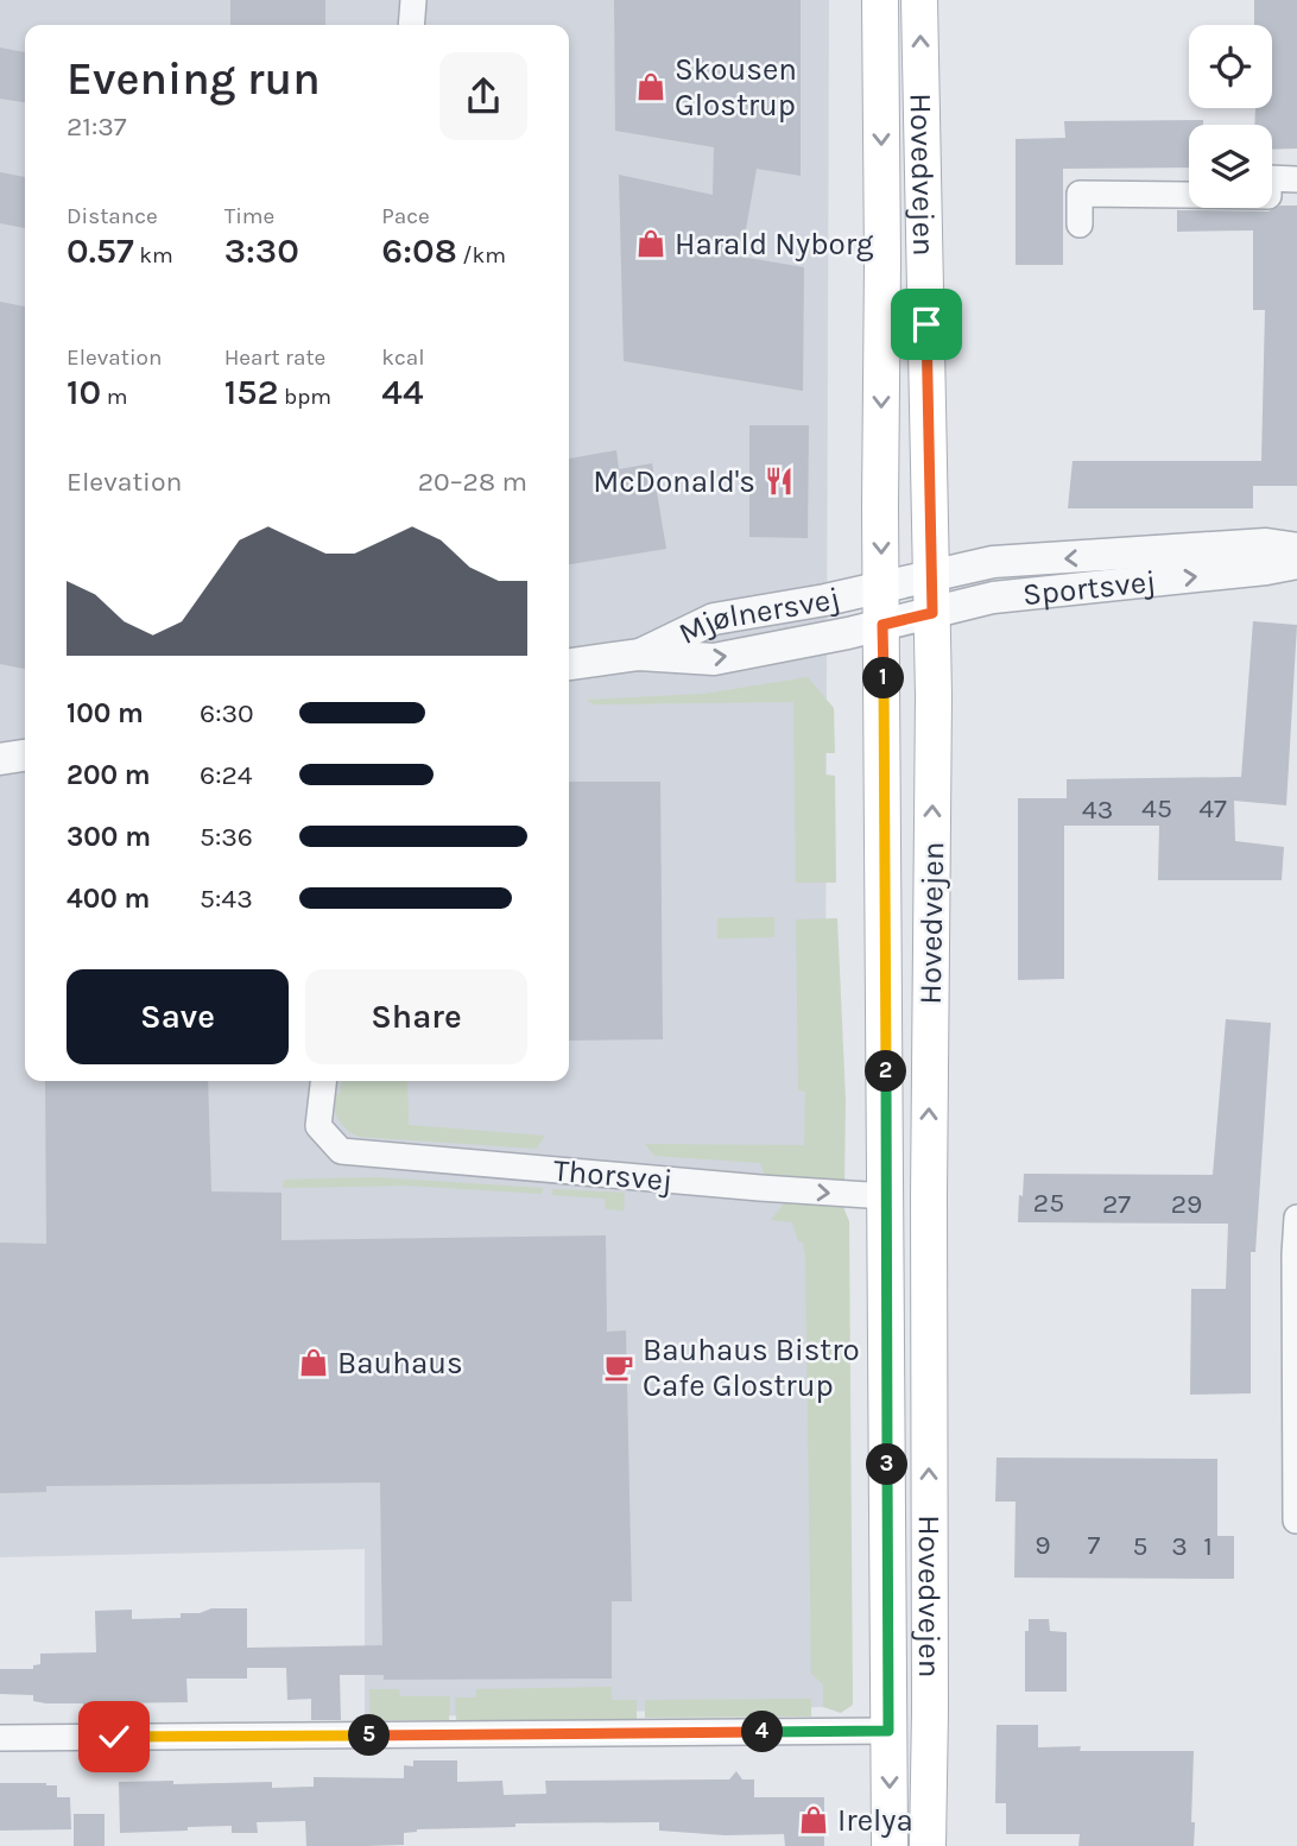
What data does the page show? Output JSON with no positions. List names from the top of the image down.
{
  "streets": {
    "main road": ["Hovedvejen"],
    "street": ["Sportsvej", "Mjølnersvej", "Thorsvej"]
  },
  "crossings": [
    ["Hovedvejen", "Sportsvej"],
    ["Hovedvejen", "Mjølnersvej"],
    ["Hovedvejen", "Thorsvej"],
    ["Sportsvej", "Mjølnersvej"]
  ],
  "one_way": ["Thorsvej"],
  "places": {
    "shop": [
      "Skousen Glostrup",
      "Harald Nyborg",
      "Bauhaus",
      "Irelya"
    ],
    "restaurant": ["McDonald's"],
    "cafe": ["Bauhaus Bistro Cafe Glostrup"]
  },
  "house_numbers": [
    "45",
    "47",
    "43",
    "25",
    "27",
    "29",
    "9",
    "7",
    "5",
    "3",
    "1"
  ],
  "page": {
    "heading": ["Evening run", "21:37"],
    "stats": [
      ["Distance", "0.57 km"],
      ["Time", "3:30"],
      ["Pace", "6:08 /km"],
      ["Elevation", "10 m"],
      ["Heart rate", "152 bpm"],
      ["kcal", "44"]
    ],
    "chart": ["Elevation", "20–28 m"],
    "pins": [
      "1",
      "2",
      "3",
      "4",
      "5"
    ],
    "list": [
      {
        "name": "100 m",
        "note": "6:30"
      },
      {
        "name": "200 m",
        "note": "6:24"
      },
      {
        "name": "300 m",
        "note": "5:36"
      },
      {
        "name": "400 m",
        "note": "5:43"
      }
    ],
    "buttons": ["Save", "Share"]
  }
}
